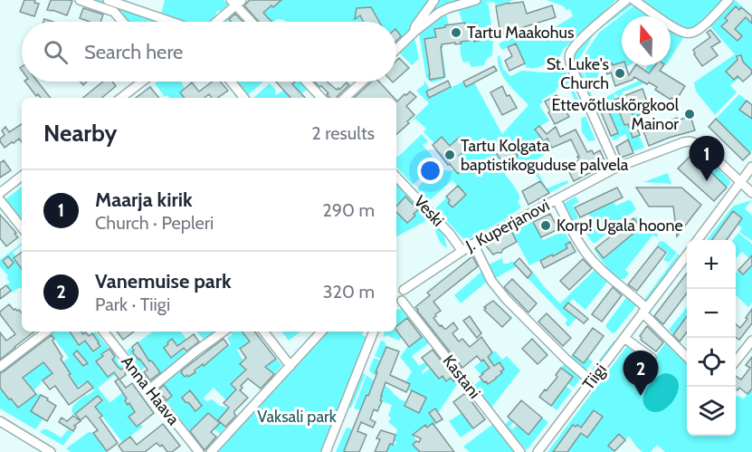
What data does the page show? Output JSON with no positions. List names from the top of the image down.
{
  "streets": {
    "street": [
      "Veski",
      "J. Kuperjanovi",
      "Kastani",
      "Tiigi",
      "Anna Haava"
    ]
  },
  "crossings": [
    ["Veski", "J. Kuperjanovi"]
  ],
  "parks": ["Vaksali park"],
  "places": [
    "Tartu Maakohus",
    "St. Luke's Church",
    "Ettevõtluskõrgkool Mainor",
    "Tartu Kolgata baptistikoguduse palvela",
    "Korp! Ugala hoone"
  ],
  "north": "top",
  "page": {
    "search": "Search here",
    "heading": ["Nearby", "2 results"],
    "pins": ["1", "2"],
    "list": [
      {
        "mark": "1",
        "name": "Maarja kirik",
        "note": "Church · Pepleri",
        "value": "290 m"
      },
      {
        "mark": "2",
        "name": "Vanemuise park",
        "note": "Park · Tiigi",
        "value": "320 m"
      }
    ],
    "map_buttons": ["+", "−"]
  }
}
